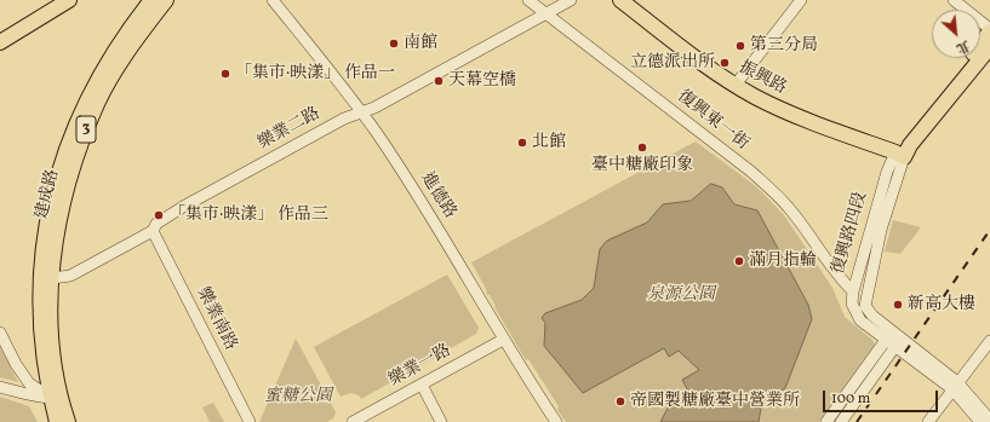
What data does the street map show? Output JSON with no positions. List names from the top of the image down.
{
  "streets": {
    "main road": [
      "振興路",
      "3",
      "建成路",
      "復興路四段"
    ],
    "street": [
      "復興東一街",
      "樂業二路",
      "進德路",
      "樂業南路",
      "樂業一路"
    ]
  },
  "crossings": [
    ["振興路", "復興路四段"],
    ["復興東一街", "樂業二路"],
    ["復興東一街", "復興路四段"],
    ["樂業二路", "建成路"],
    ["樂業二路", "進德路"],
    ["樂業二路", "樂業南路"],
    ["進德路", "樂業一路"]
  ],
  "parks": ["泉源公園", "蜜糖公園"],
  "places": [
    "南館",
    "第三分局",
    "立德派出所",
    "「集市‧映漾」 作品一",
    "天幕空橋",
    "北館",
    "臺中糖廠印象",
    "「集市‧映漾」 作品三",
    "滿月指輪",
    "新高大樓",
    "帝國製糖廠臺中營業所"
  ],
  "scale_bar": "100 m",
  "north": "bottom right"
}
